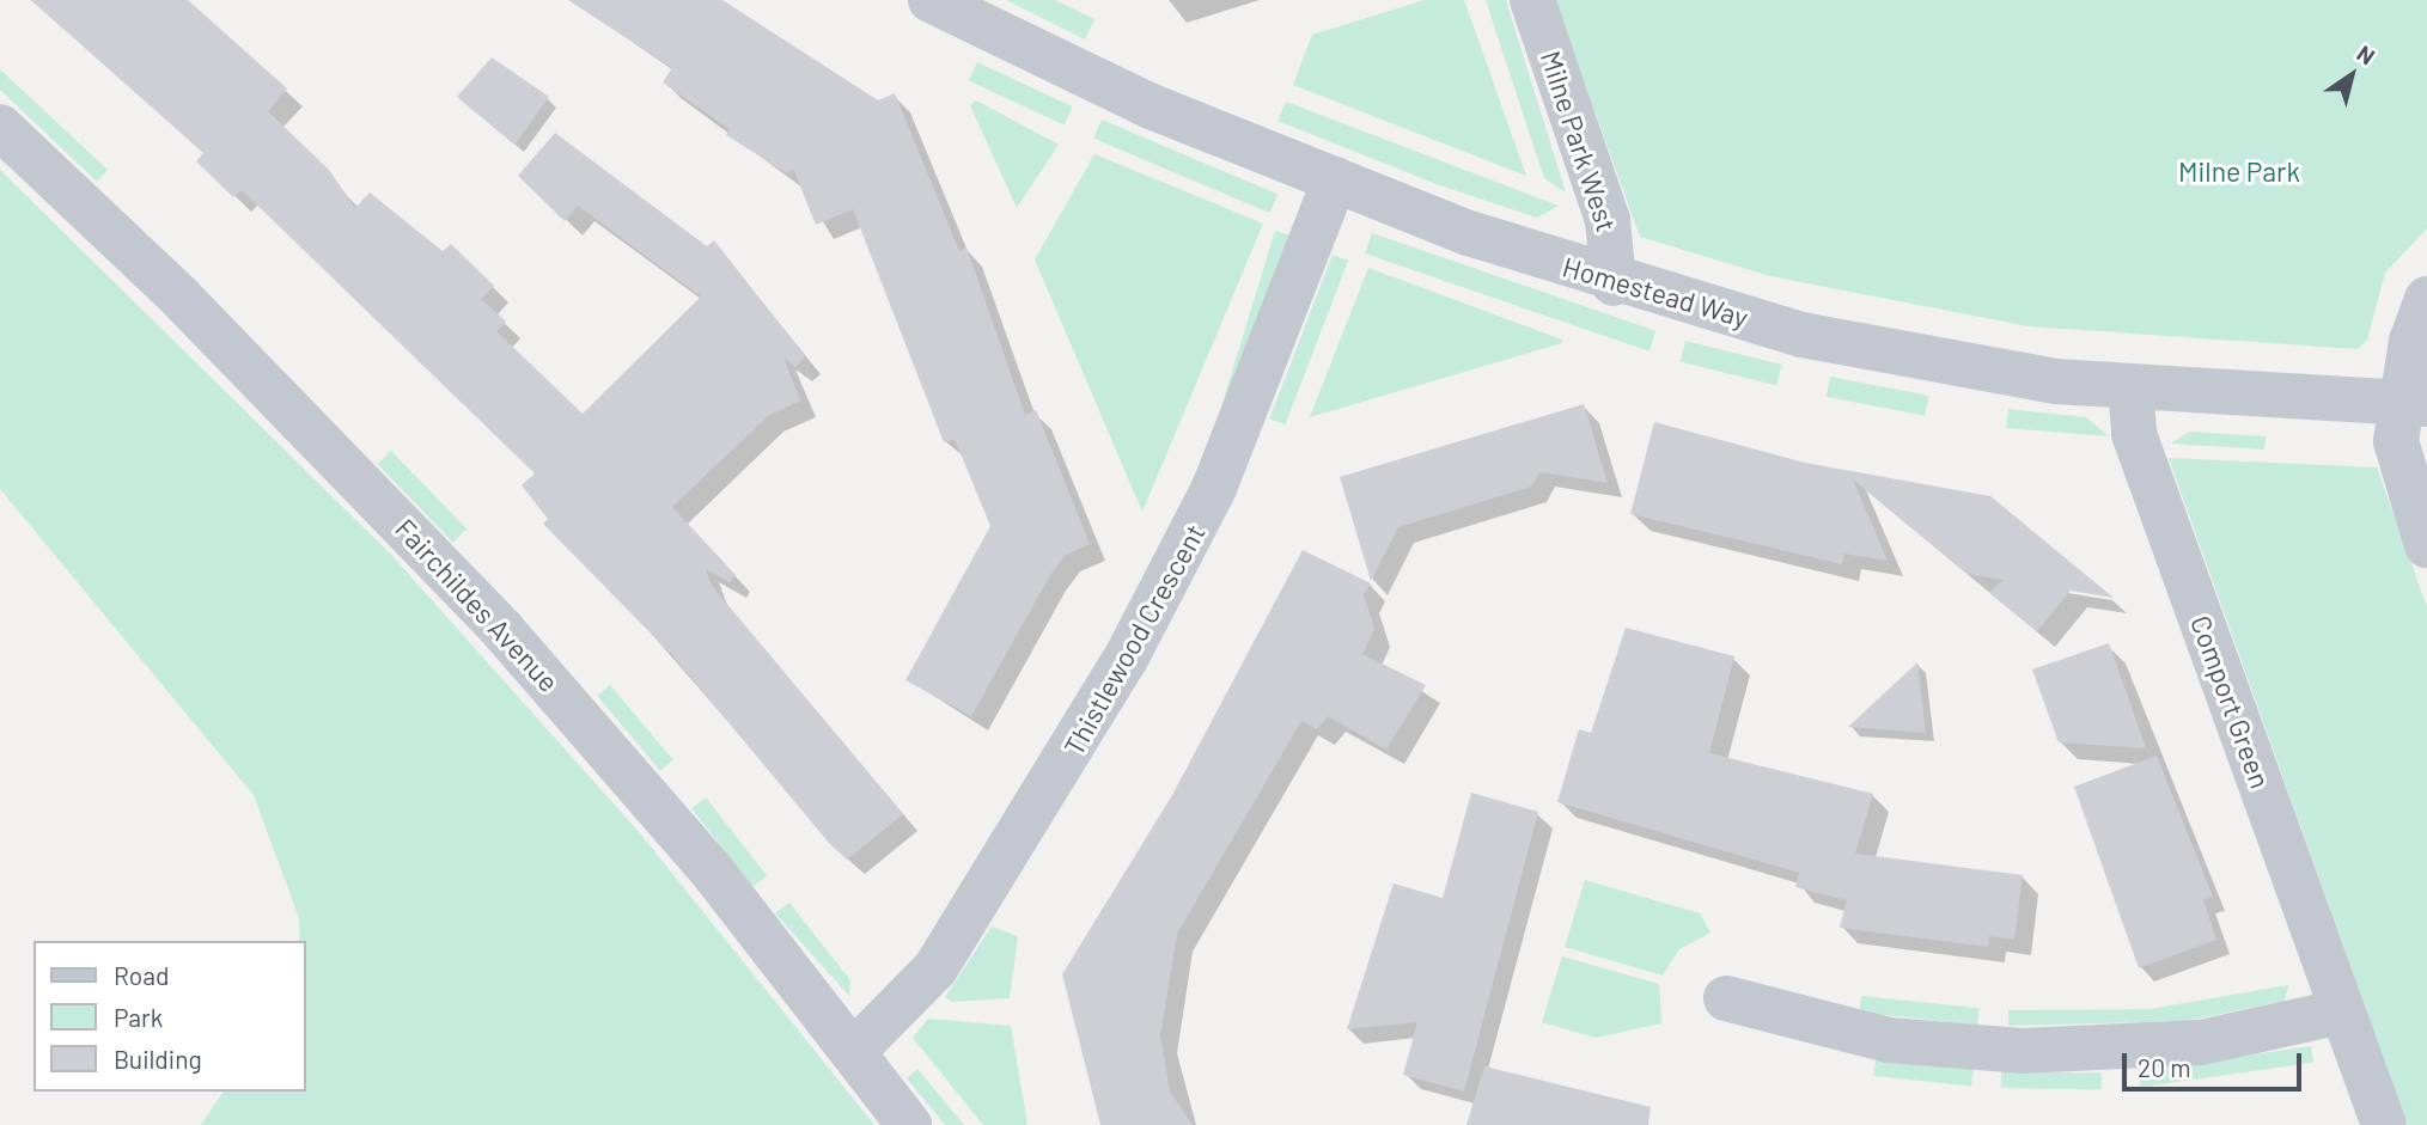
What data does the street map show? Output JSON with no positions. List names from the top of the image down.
{
  "streets": {
    "street": [
      "Milne Park West",
      "Homestead Way",
      "Fairchildes Avenue",
      "Thistlewood Crescent",
      "Comport Green"
    ]
  },
  "crossings": [
    ["Milne Park West", "Homestead Way"],
    ["Homestead Way", "Thistlewood Crescent"],
    ["Homestead Way", "Comport Green"],
    ["Fairchildes Avenue", "Thistlewood Crescent"]
  ],
  "parks": ["Milne Park"],
  "legend": ["Road", "Park", "Building"],
  "scale_bar": "20 m",
  "north": "top right"
}
